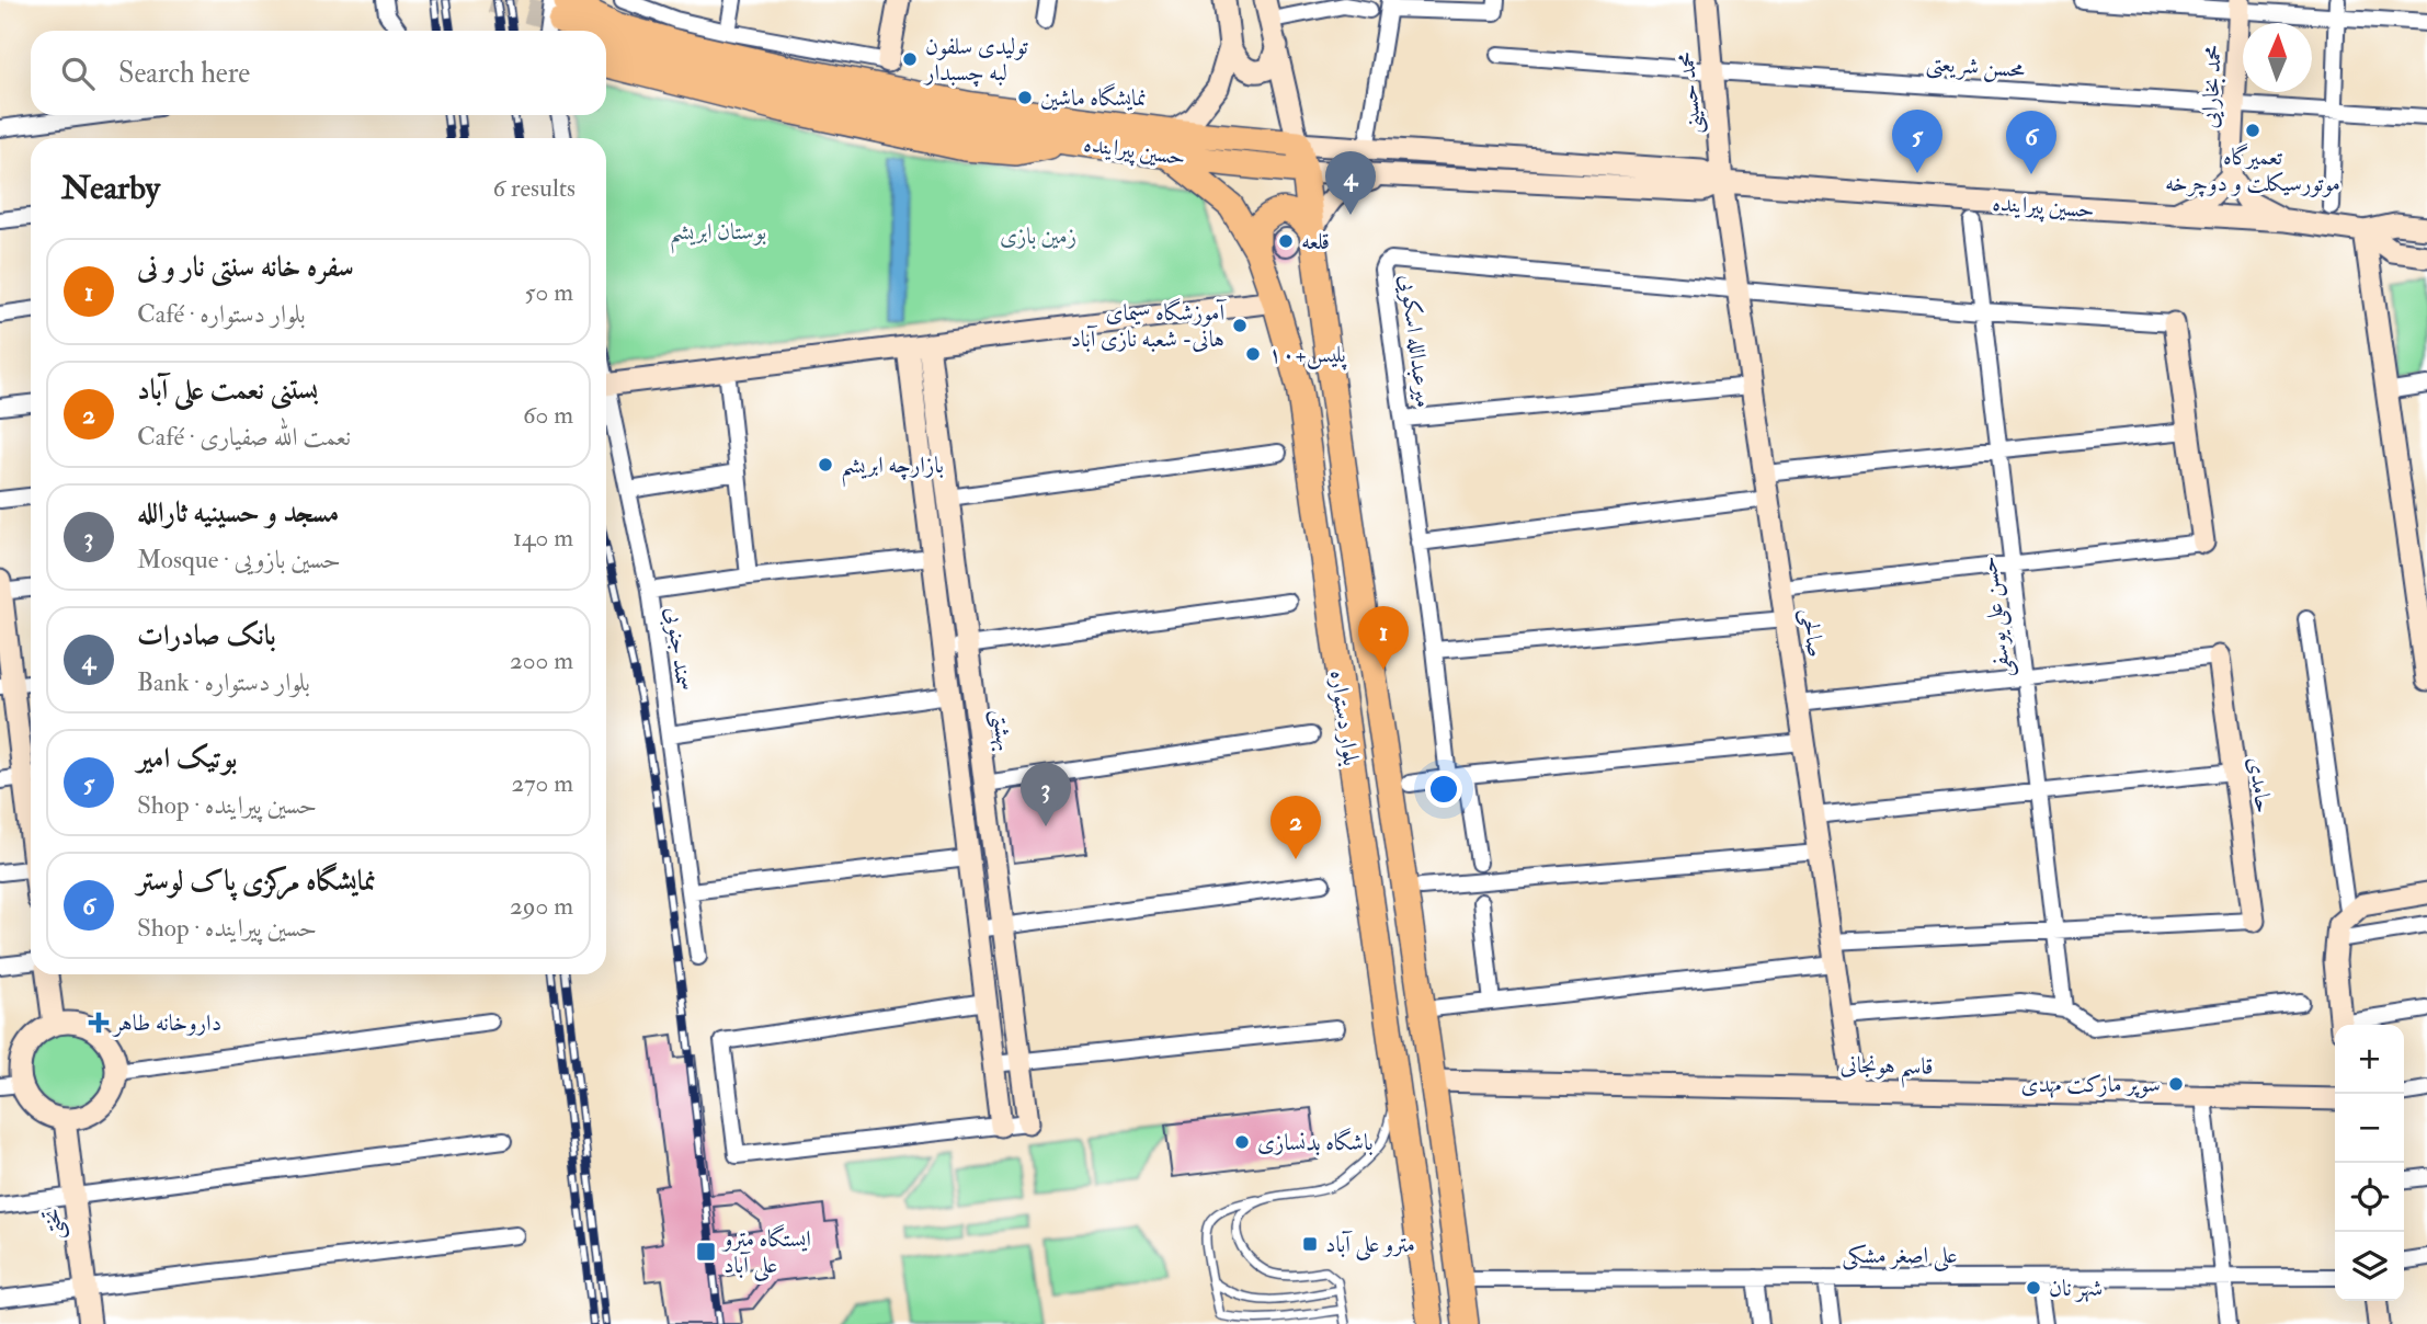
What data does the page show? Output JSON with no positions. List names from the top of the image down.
{
  "streets": {
    "main road": ["حسین پیراینده", "بلوار دستواره"],
    "street": [
      "محسن شریعتی",
      "محمد بخارایی",
      "محمد حسینی",
      "میرعبدالله اسکویی",
      "حسن علی یوسفی",
      "صالحی",
      "سمند جنوبی",
      "بهشتی",
      "حامدی",
      "قاسم هونجانی",
      "تختی",
      "علی اصغر مشکی"
    ]
  },
  "crossings": [
    ["محسن شریعتی", "محمد بخارایی"],
    ["محسن شریعتی", "محمد حسینی"],
    ["محمد حسینی", "حسین پیراینده"],
    ["محمد حسینی", "صالحی"],
    ["حسین پیراینده", "صالحی"],
    ["حسین پیراینده", "بلوار دستواره"],
    ["میرعبدالله اسکویی", "صالحی"],
    ["صالحی", "قاسم هونجانی"],
    ["بلوار دستواره", "قاسم هونجانی"],
    ["بلوار دستواره", "علی اصغر مشکی"]
  ],
  "parks": ["بوستان ابریشم", "زمین بازی"],
  "places": {
    "other": [
      "تولیدی سلفون لبه‌ چسبدار",
      "نمایشگاه ماشین",
      "تعمیرگاه موتورسیکلت و دوچرخه",
      "قلعه",
      "آموزشگاه سیمای هانی- شعبه نازی آباد",
      "پلیس+۱۰",
      "بازارچه ابریشم",
      "سوپر مارکت مهدی",
      "باشگاه بدنسازی",
      "شهر نان"
    ],
    "health": ["داروخانه طاهر"],
    "transit": ["مترو علی آباد", "ایستگاه مترو علی آباد"]
  },
  "north": "top",
  "page": {
    "search": "Search here",
    "pins": [
      "5",
      "6",
      "4",
      "1",
      "3",
      "2"
    ],
    "heading": ["Nearby", "6 results"],
    "list": [
      {
        "mark": "1",
        "name": "سفره خانه سنتی نار و نی",
        "note": "Café · بلوار دستواره",
        "value": "50 m"
      },
      {
        "mark": "2",
        "name": "بستنی نعمت علی آباد",
        "note": "Café · نعمت الله صفیاری",
        "value": "60 m"
      },
      {
        "mark": "3",
        "name": "مسجد و حسینیه ثارالله",
        "note": "Mosque · حسین بازویی",
        "value": "140 m"
      },
      {
        "mark": "4",
        "name": "بانک صادرات",
        "note": "Bank · بلوار دستواره",
        "value": "200 m"
      },
      {
        "mark": "5",
        "name": "بوتیک امیر",
        "note": "Shop · حسین پیراینده",
        "value": "270 m"
      },
      {
        "mark": "6",
        "name": "نمایشگاه مرکزی پاک لوستر",
        "note": "Shop · حسین پیراینده",
        "value": "290 m"
      }
    ],
    "map_buttons": ["+", "−"]
  }
}
